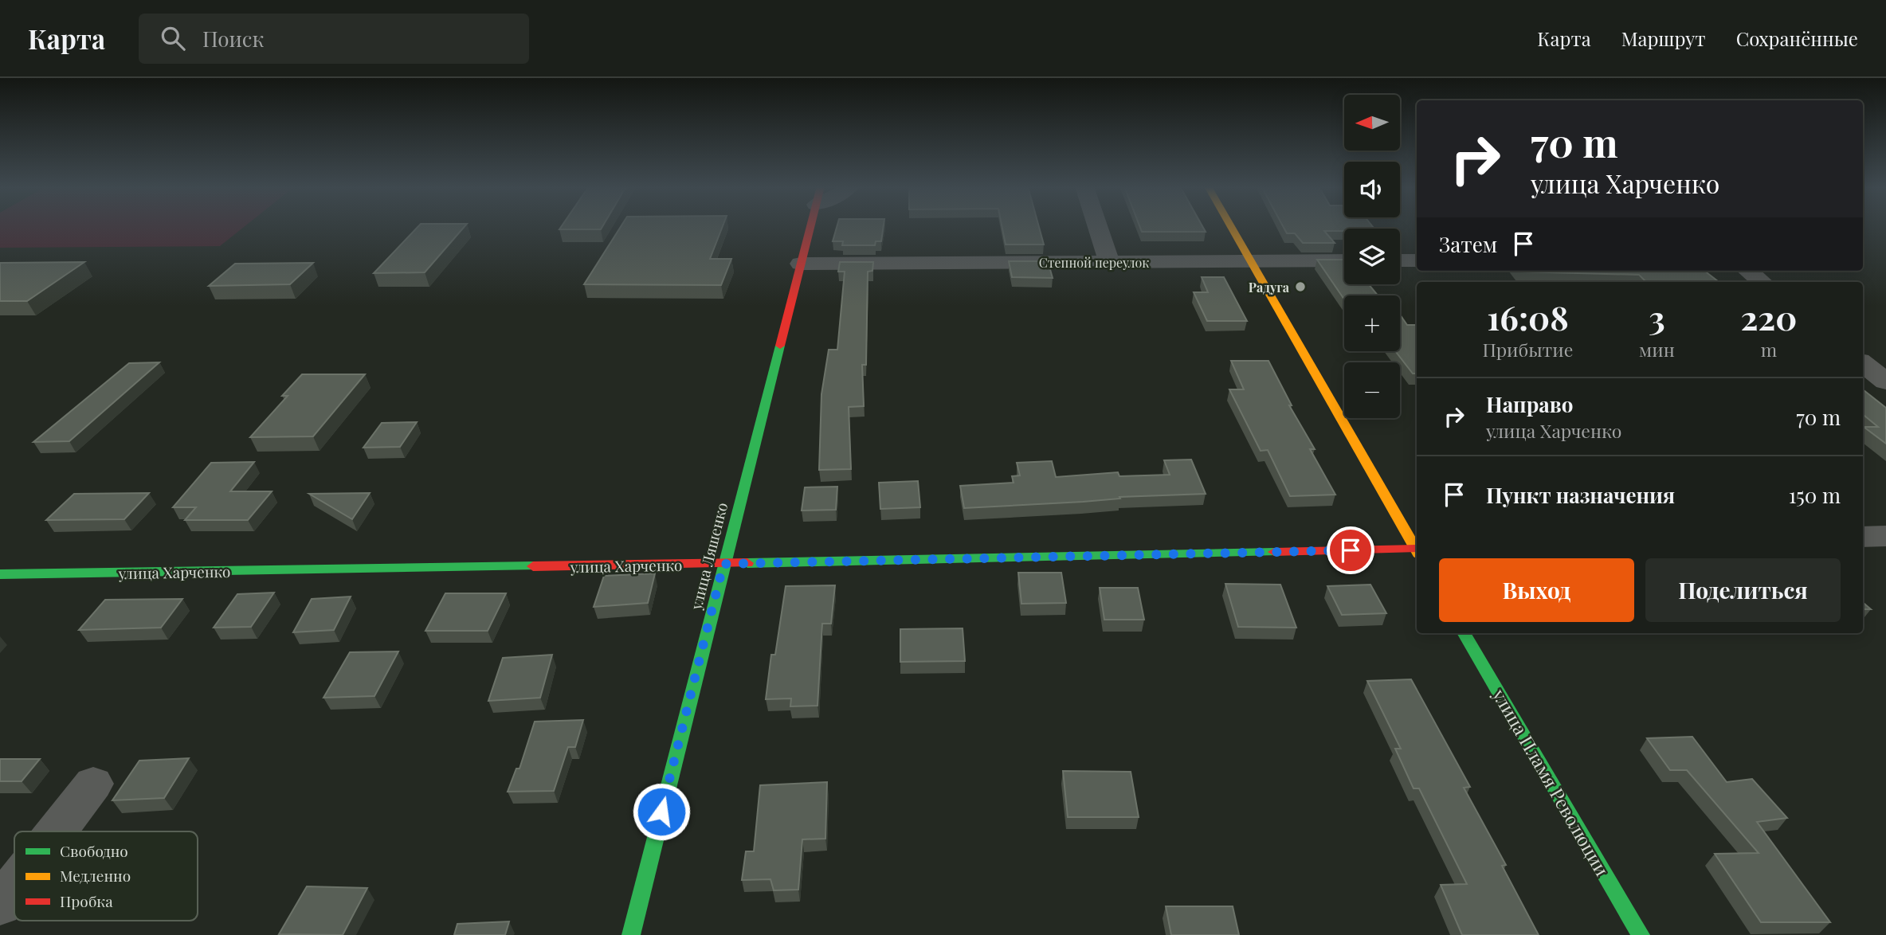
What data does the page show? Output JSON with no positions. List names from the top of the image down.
{
  "streets": {
    "street": [
      "Степной переулок",
      "улица Ляшенко",
      "улица Харченко",
      "улица Пламя Революции"
    ]
  },
  "crossings": [
    ["Степной переулок", "улица Ляшенко"],
    ["улица Ляшенко", "улица Харченко"]
  ],
  "places": ["Радуга"],
  "legend": ["Свободно", "Медленно", "Пробка"],
  "north": "left",
  "page": {
    "header": "Карта",
    "search": "Поиск",
    "nav": ["Карта", "Маршрут", "Сохранённые"],
    "map_buttons": ["+", "−"],
    "turn": ["70 m", "улица Харченко"],
    "then": "Затем",
    "eta": [
      "16:08",
      "Прибытие",
      "3",
      "мин",
      "220",
      "m"
    ],
    "list": [
      {
        "name": "Направо",
        "note": "улица Харченко",
        "value": "70 m"
      },
      {
        "name": "Пункт назначения",
        "value": "150 m"
      }
    ],
    "buttons": ["Выход", "Поделиться"]
  }
}
